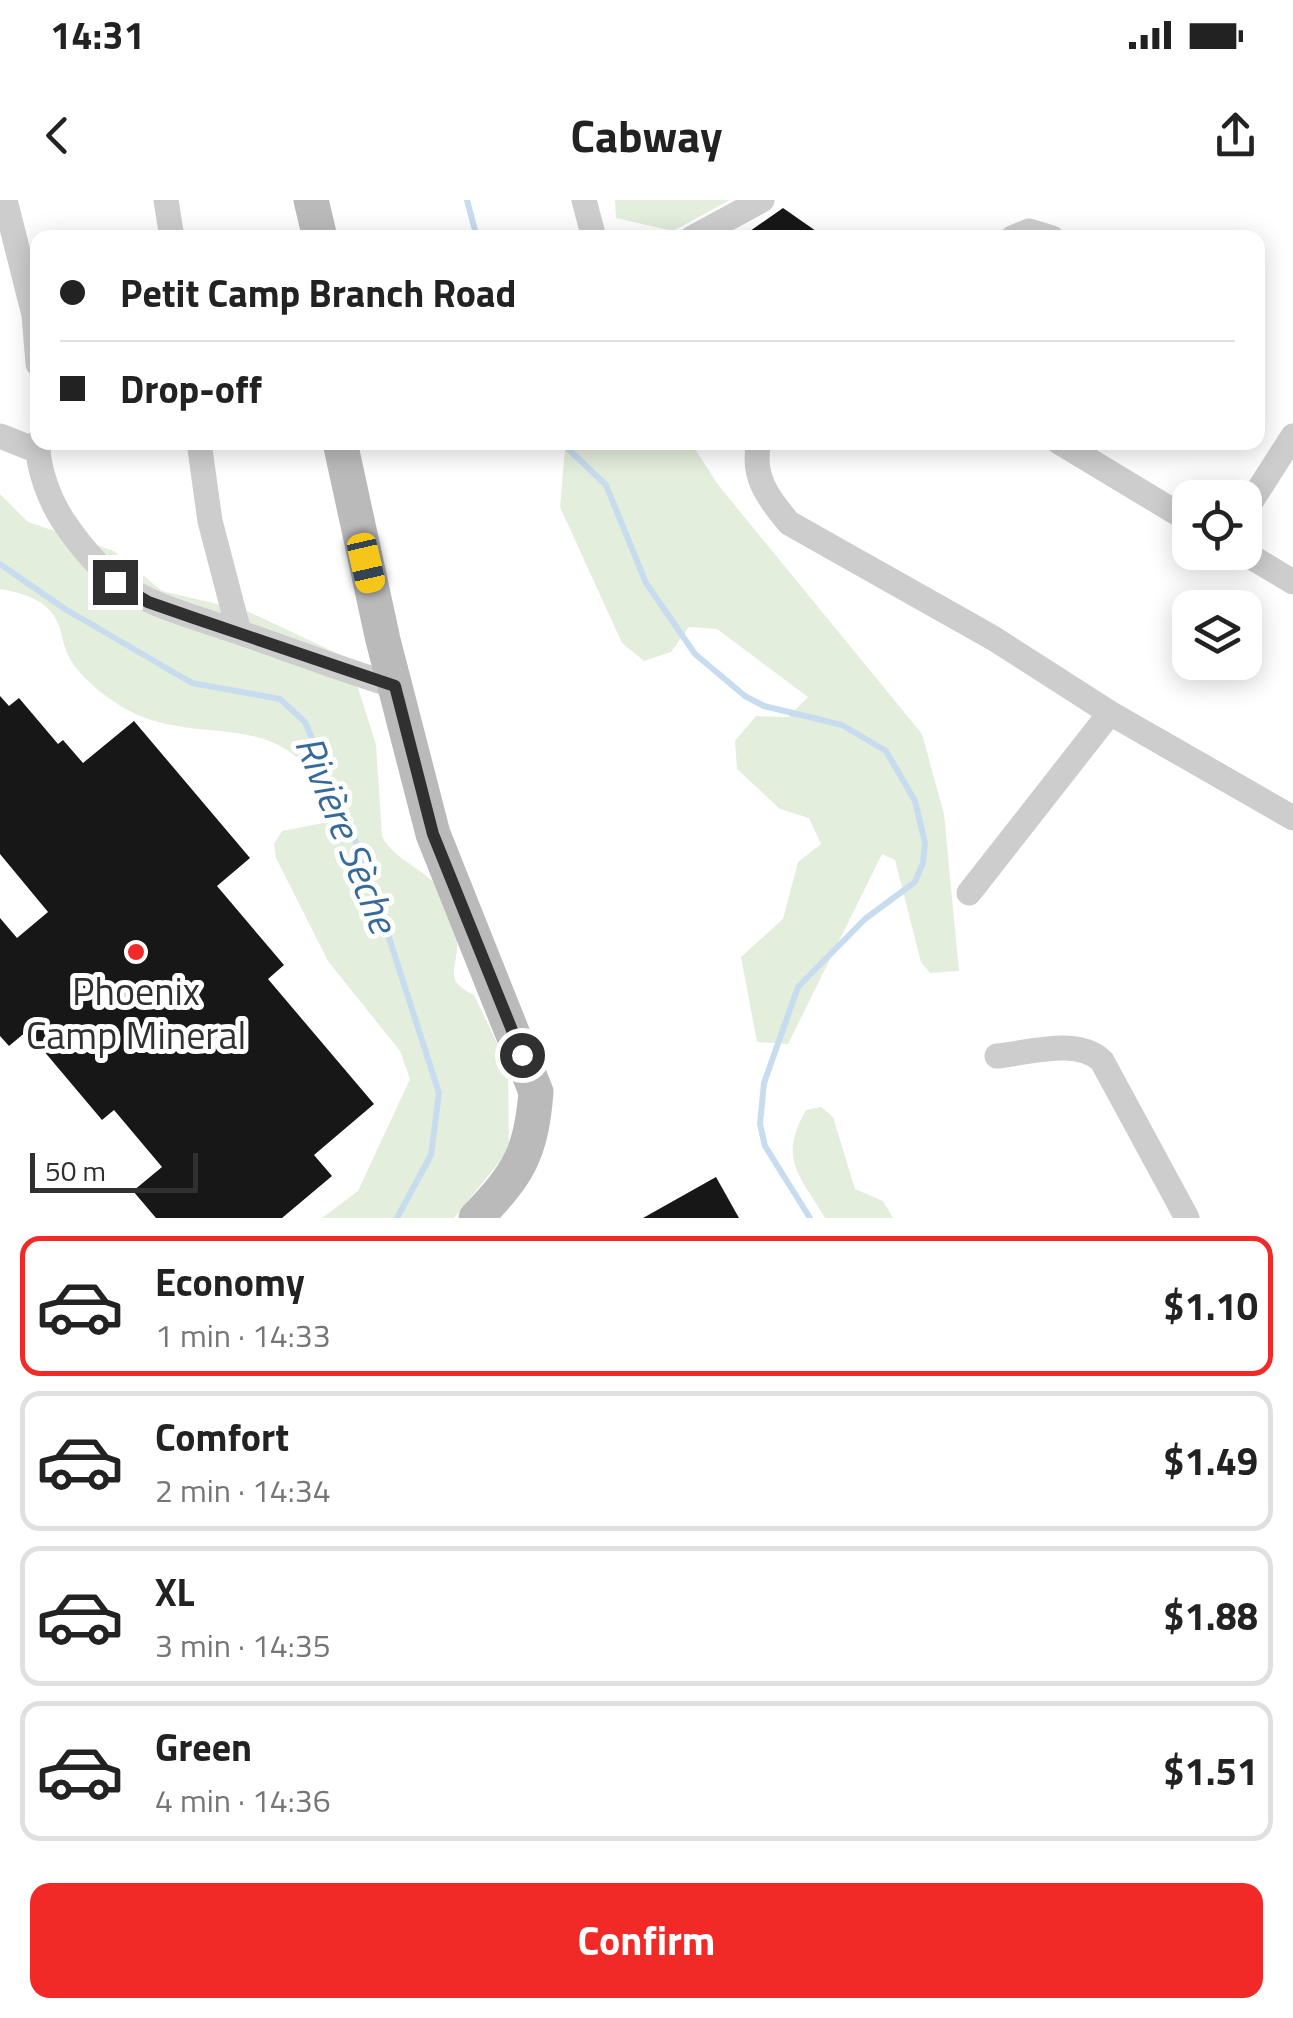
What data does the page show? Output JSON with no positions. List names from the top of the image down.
{
  "water": ["Rivière Sèche"],
  "places": ["Phoenix Camp Mineral"],
  "scale_bar": "50 m",
  "page": {
    "status": "14:31",
    "header": "Cabway",
    "banner": ["Petit Camp Branch Road", "Drop-off"],
    "scale": "50 m",
    "list": [
      {
        "name": "Economy",
        "note": "1 min · 14:33",
        "value": "$1.10"
      },
      {
        "name": "Comfort",
        "note": "2 min · 14:34",
        "value": "$1.49"
      },
      {
        "name": "XL",
        "note": "3 min · 14:35",
        "value": "$1.88"
      },
      {
        "name": "Green",
        "note": "4 min · 14:36",
        "value": "$1.51"
      }
    ],
    "buttons": "Confirm"
  }
}
